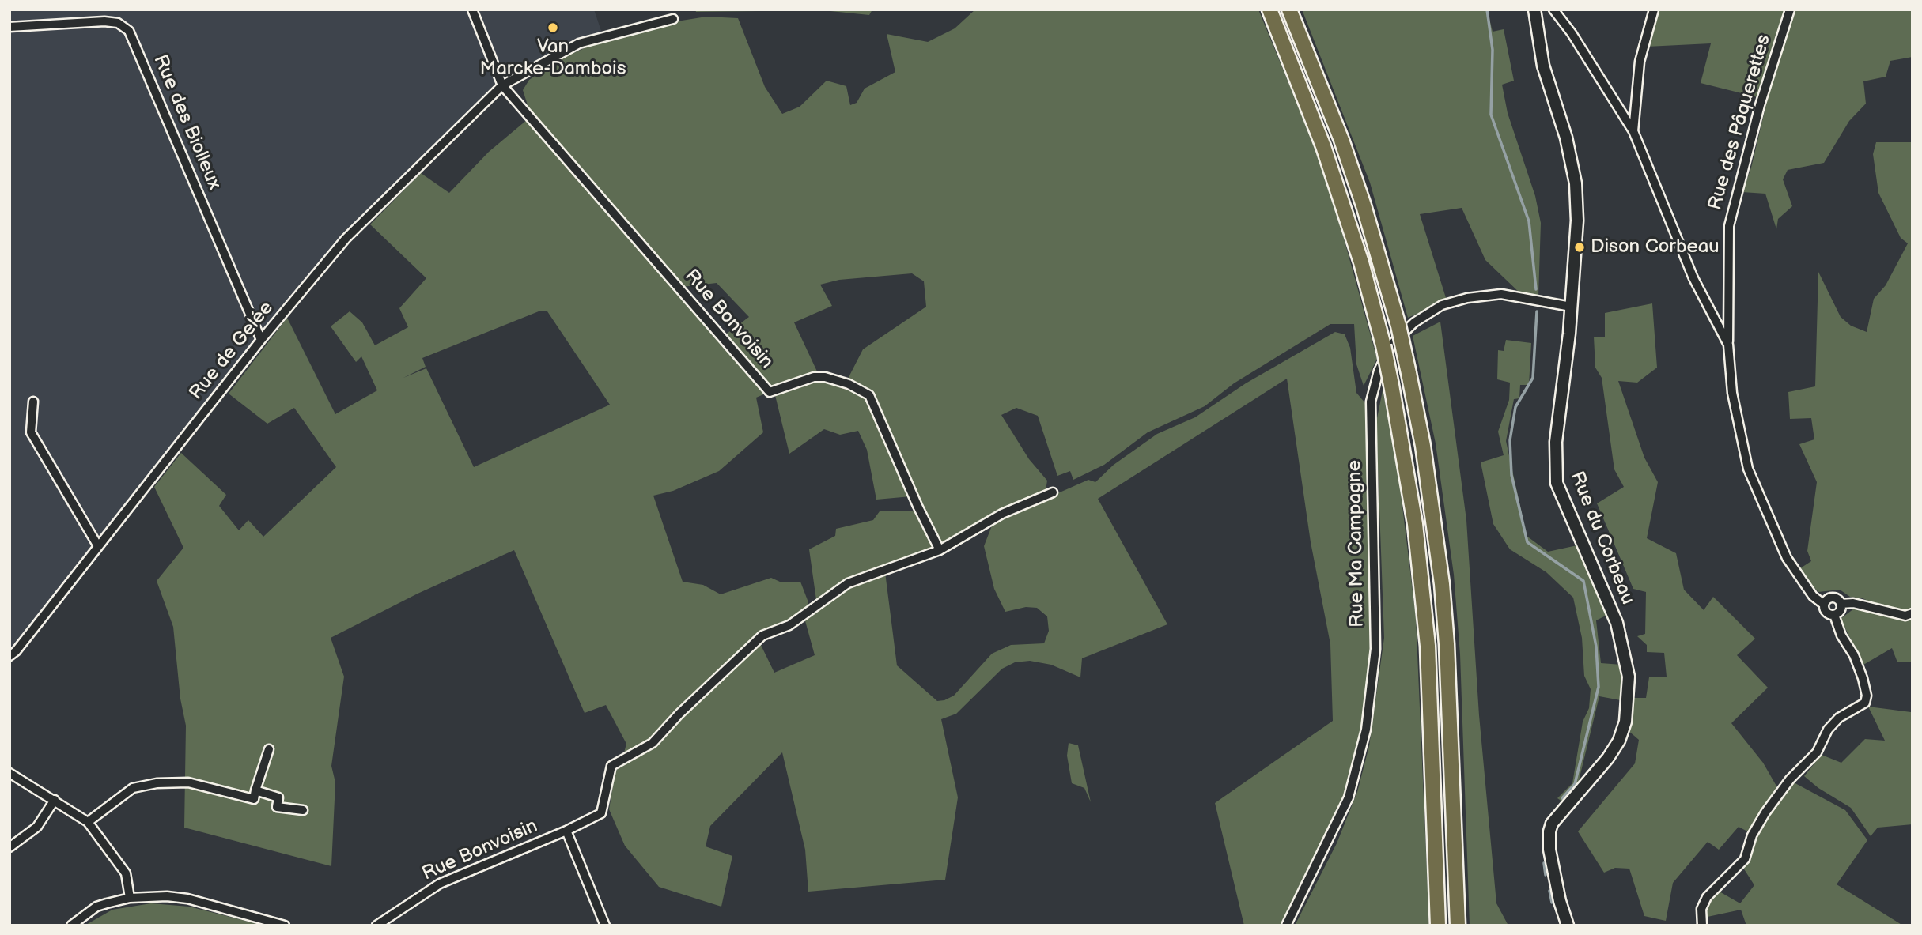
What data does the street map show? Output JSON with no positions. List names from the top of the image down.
{
  "streets": {
    "street": [
      "Rue des Biolleux",
      "Rue des Pâquerettes",
      "Rue Bonvoisin",
      "Rue de Gelée",
      "Rue du Corbeau",
      "Rue Ma Campagne"
    ]
  },
  "crossings": [
    ["Rue des Biolleux", "Rue de Gelée"],
    ["Rue Bonvoisin", "Rue de Gelée"],
    ["Rue du Corbeau", "Rue Ma Campagne"]
  ],
  "places": ["Van Marcke-Dambois", "Dison Corbeau"]
}
